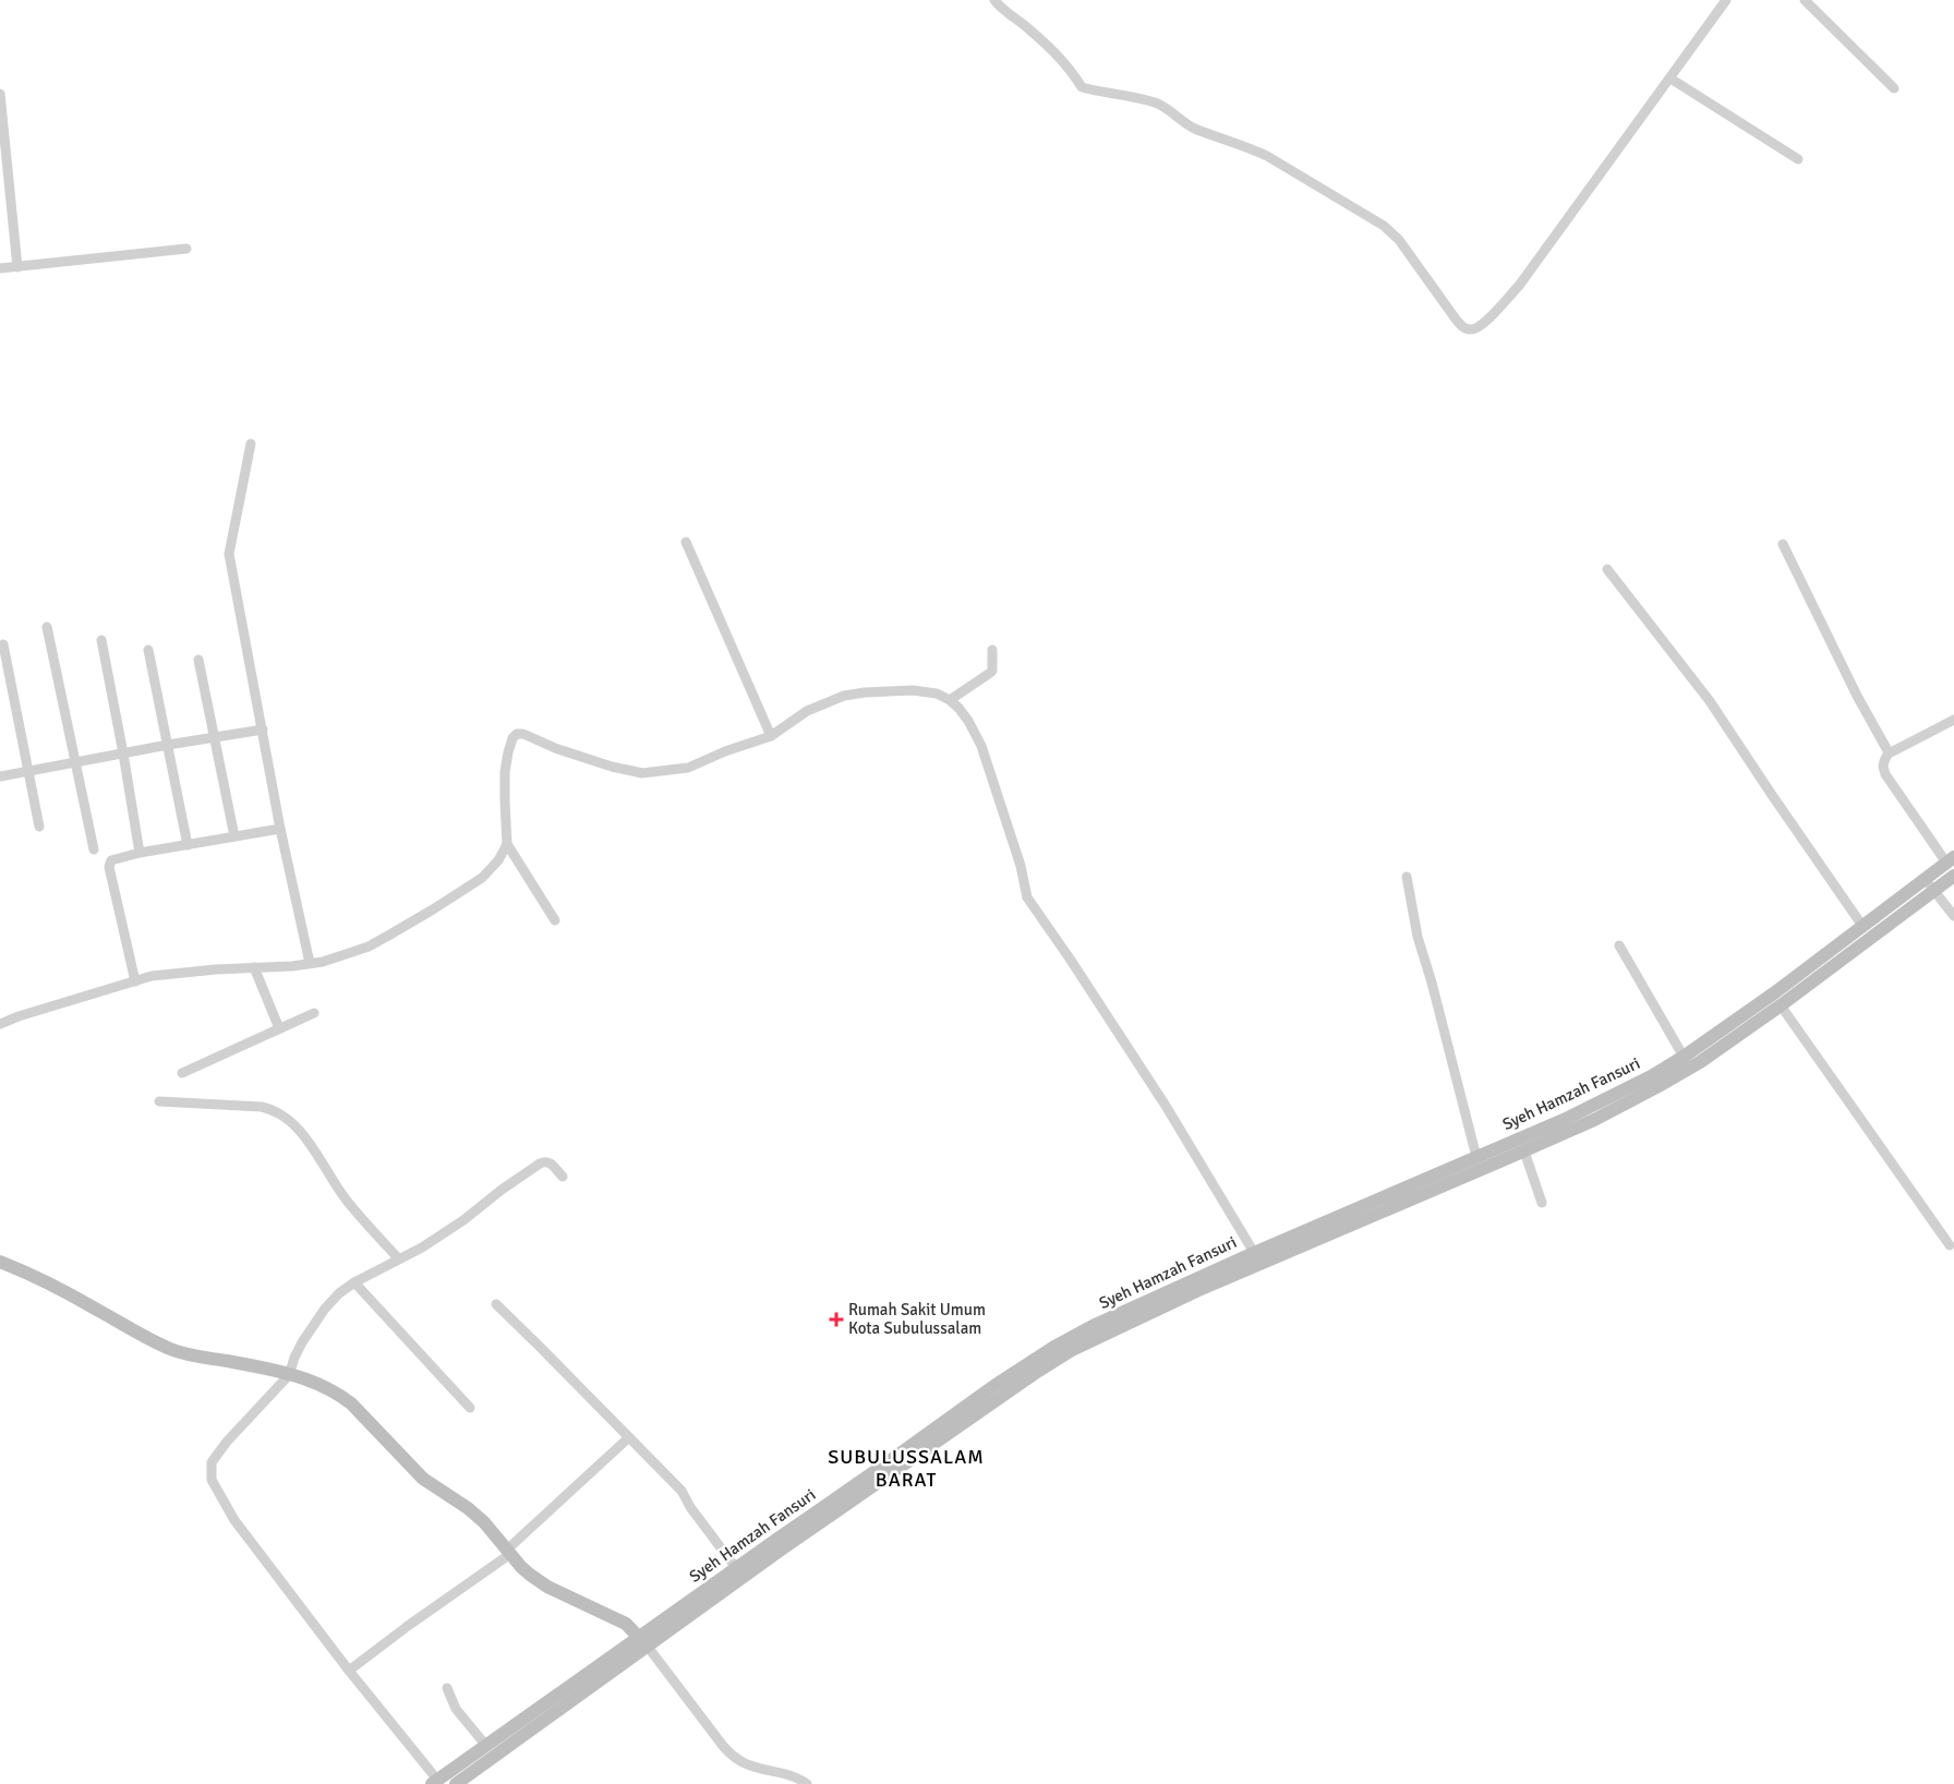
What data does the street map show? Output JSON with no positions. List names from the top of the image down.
{
  "streets": {
    "main road": ["Syeh Hamzah Fansuri"]
  },
  "districts": ["SUBULUSSALAM BARAT"],
  "places": {
    "health": ["Rumah Sakit Umum Kota Subulussalam"]
  }
}
